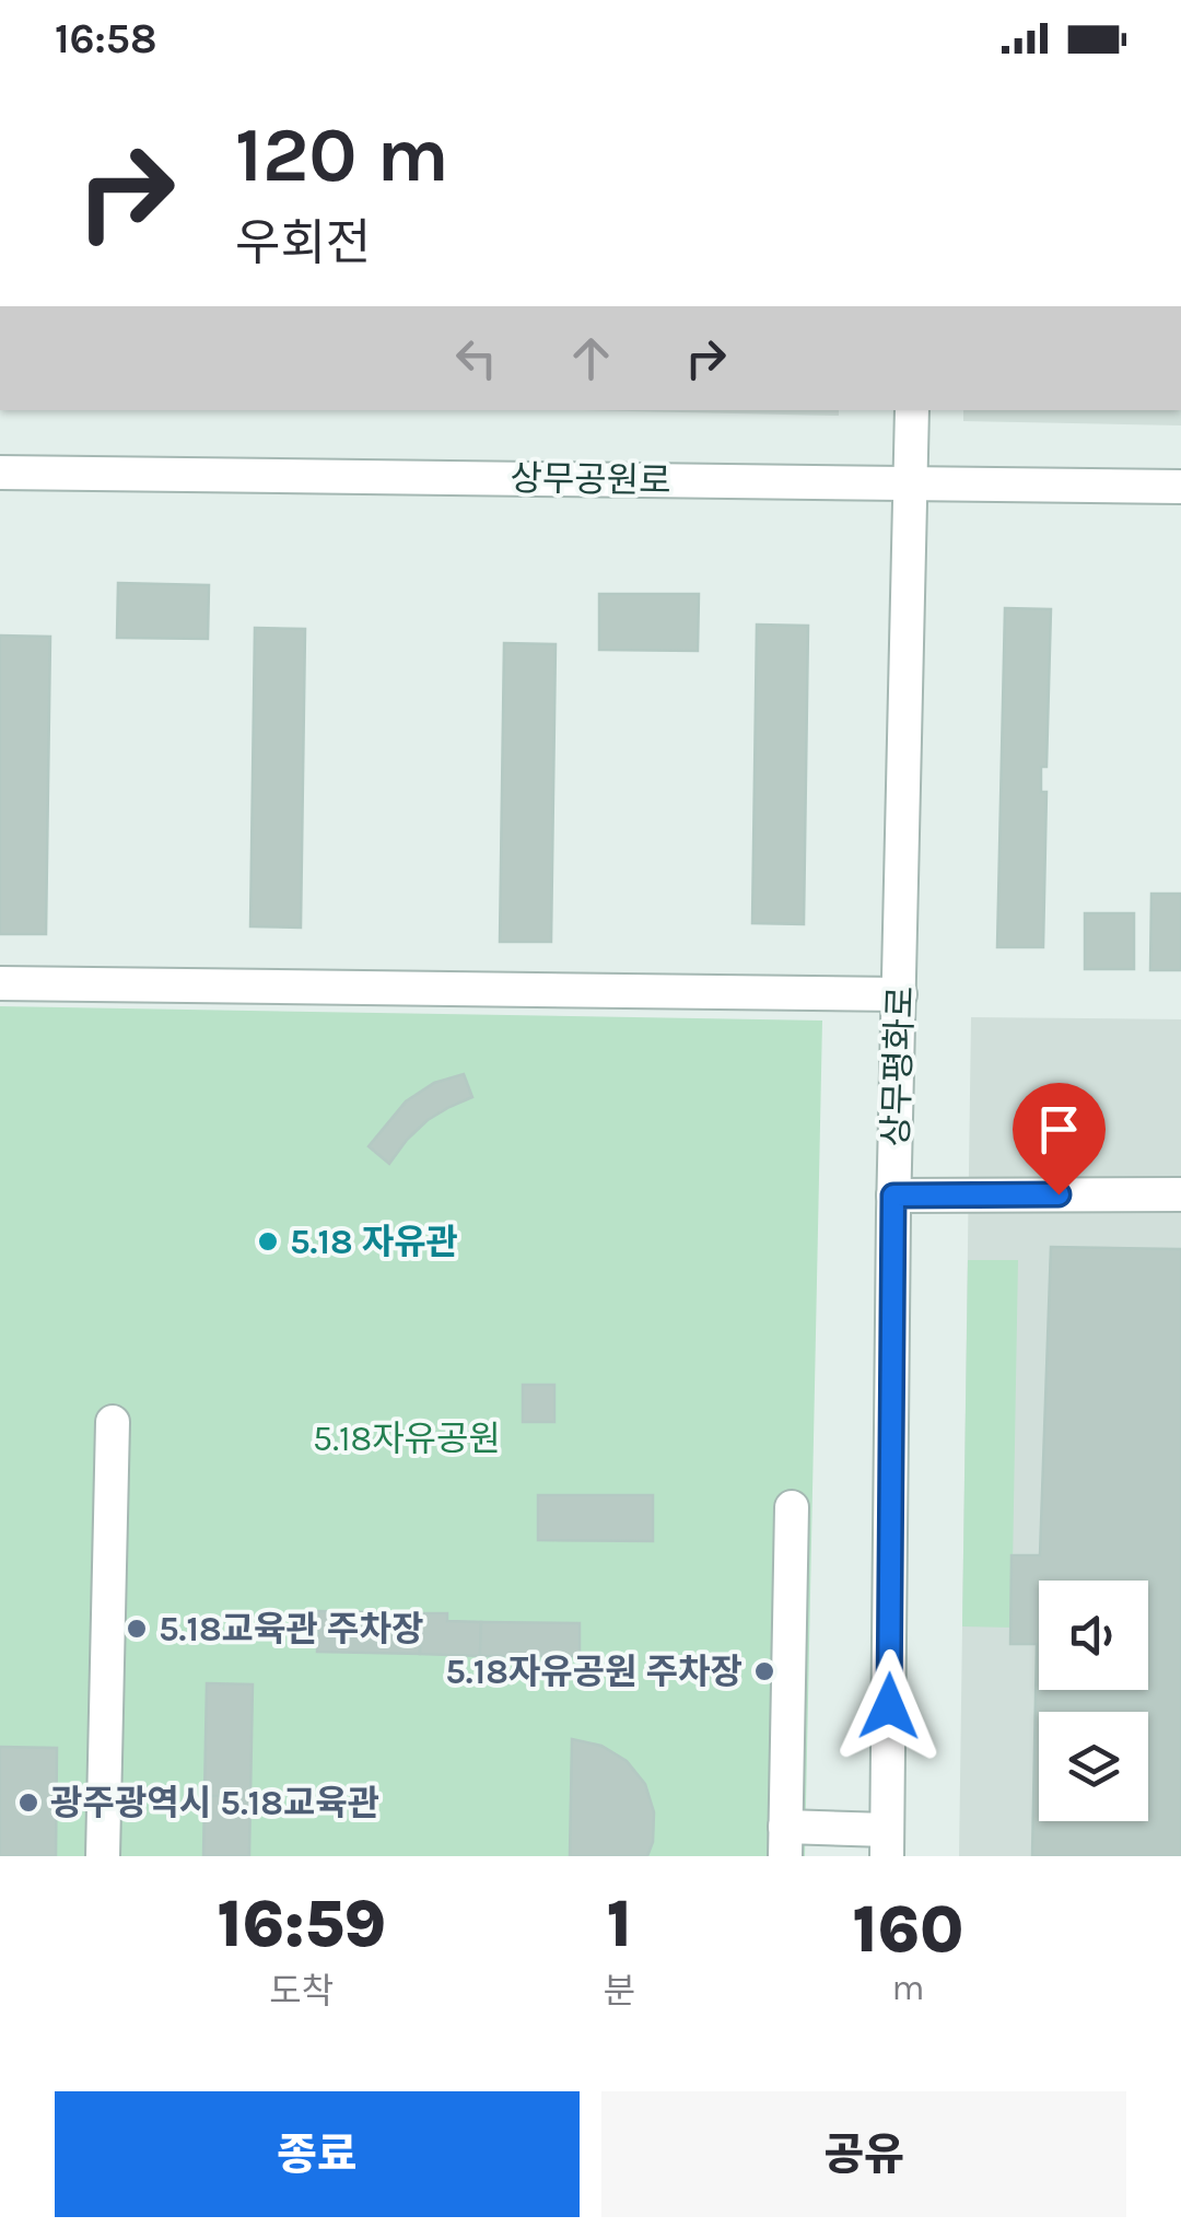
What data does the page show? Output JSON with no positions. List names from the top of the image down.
{
  "streets": {
    "street": ["상무공원로", "상무평화로"]
  },
  "crossings": [
    ["상무공원로", "상무평화로"]
  ],
  "parks": ["5.18자유공원"],
  "places": [
    "5.18 자유관",
    "5.18교육관 주차장",
    "5.18자유공원 주차장",
    "광주광역시 5.18교육관"
  ],
  "page": {
    "status": "16:58",
    "turn": ["120 m", "우회전"],
    "eta": [
      "16:59",
      "도착",
      "1",
      "분",
      "160",
      "m"
    ],
    "buttons": ["종료", "공유"]
  }
}
